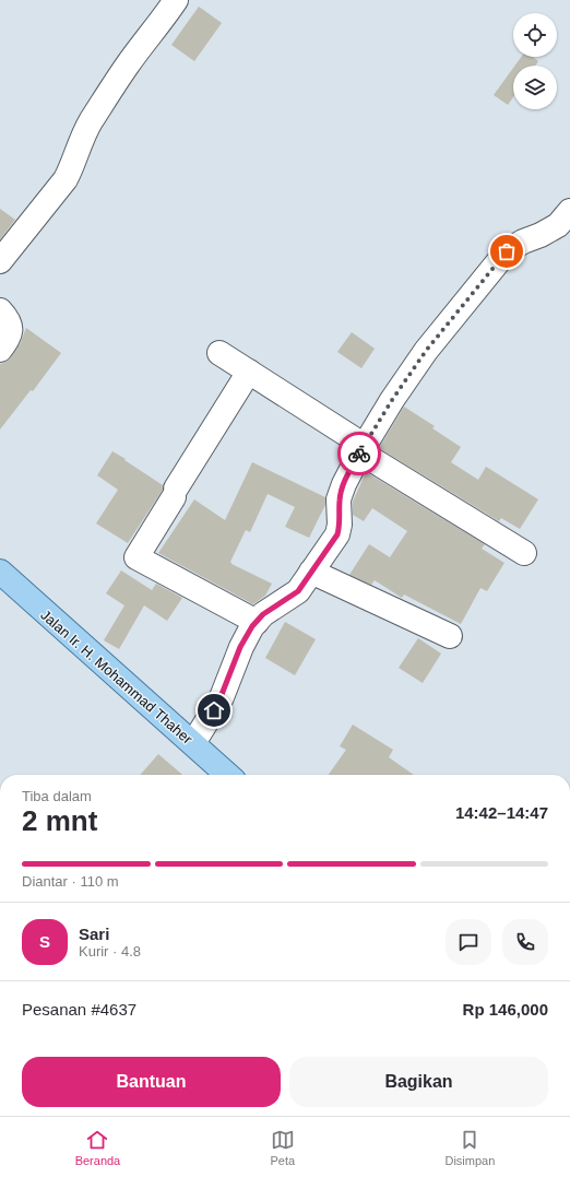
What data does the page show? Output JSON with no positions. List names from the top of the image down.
{
  "streets": {
    "main road": ["Jalan Ir. H. Mohammad Thaher"]
  },
  "page": {
    "heading": ["2 mnt", "Tiba dalam", "14:42–14:47"],
    "panel": [
      "Sari",
      "Kurir · 4.8",
      "Pesanan #4637",
      "Rp 146,000"
    ],
    "bar": "Diantar · 110 m",
    "round": "S",
    "buttons": ["Bantuan", "Bagikan"],
    "tabs": ["Beranda", "Peta", "Disimpan"]
  }
}
